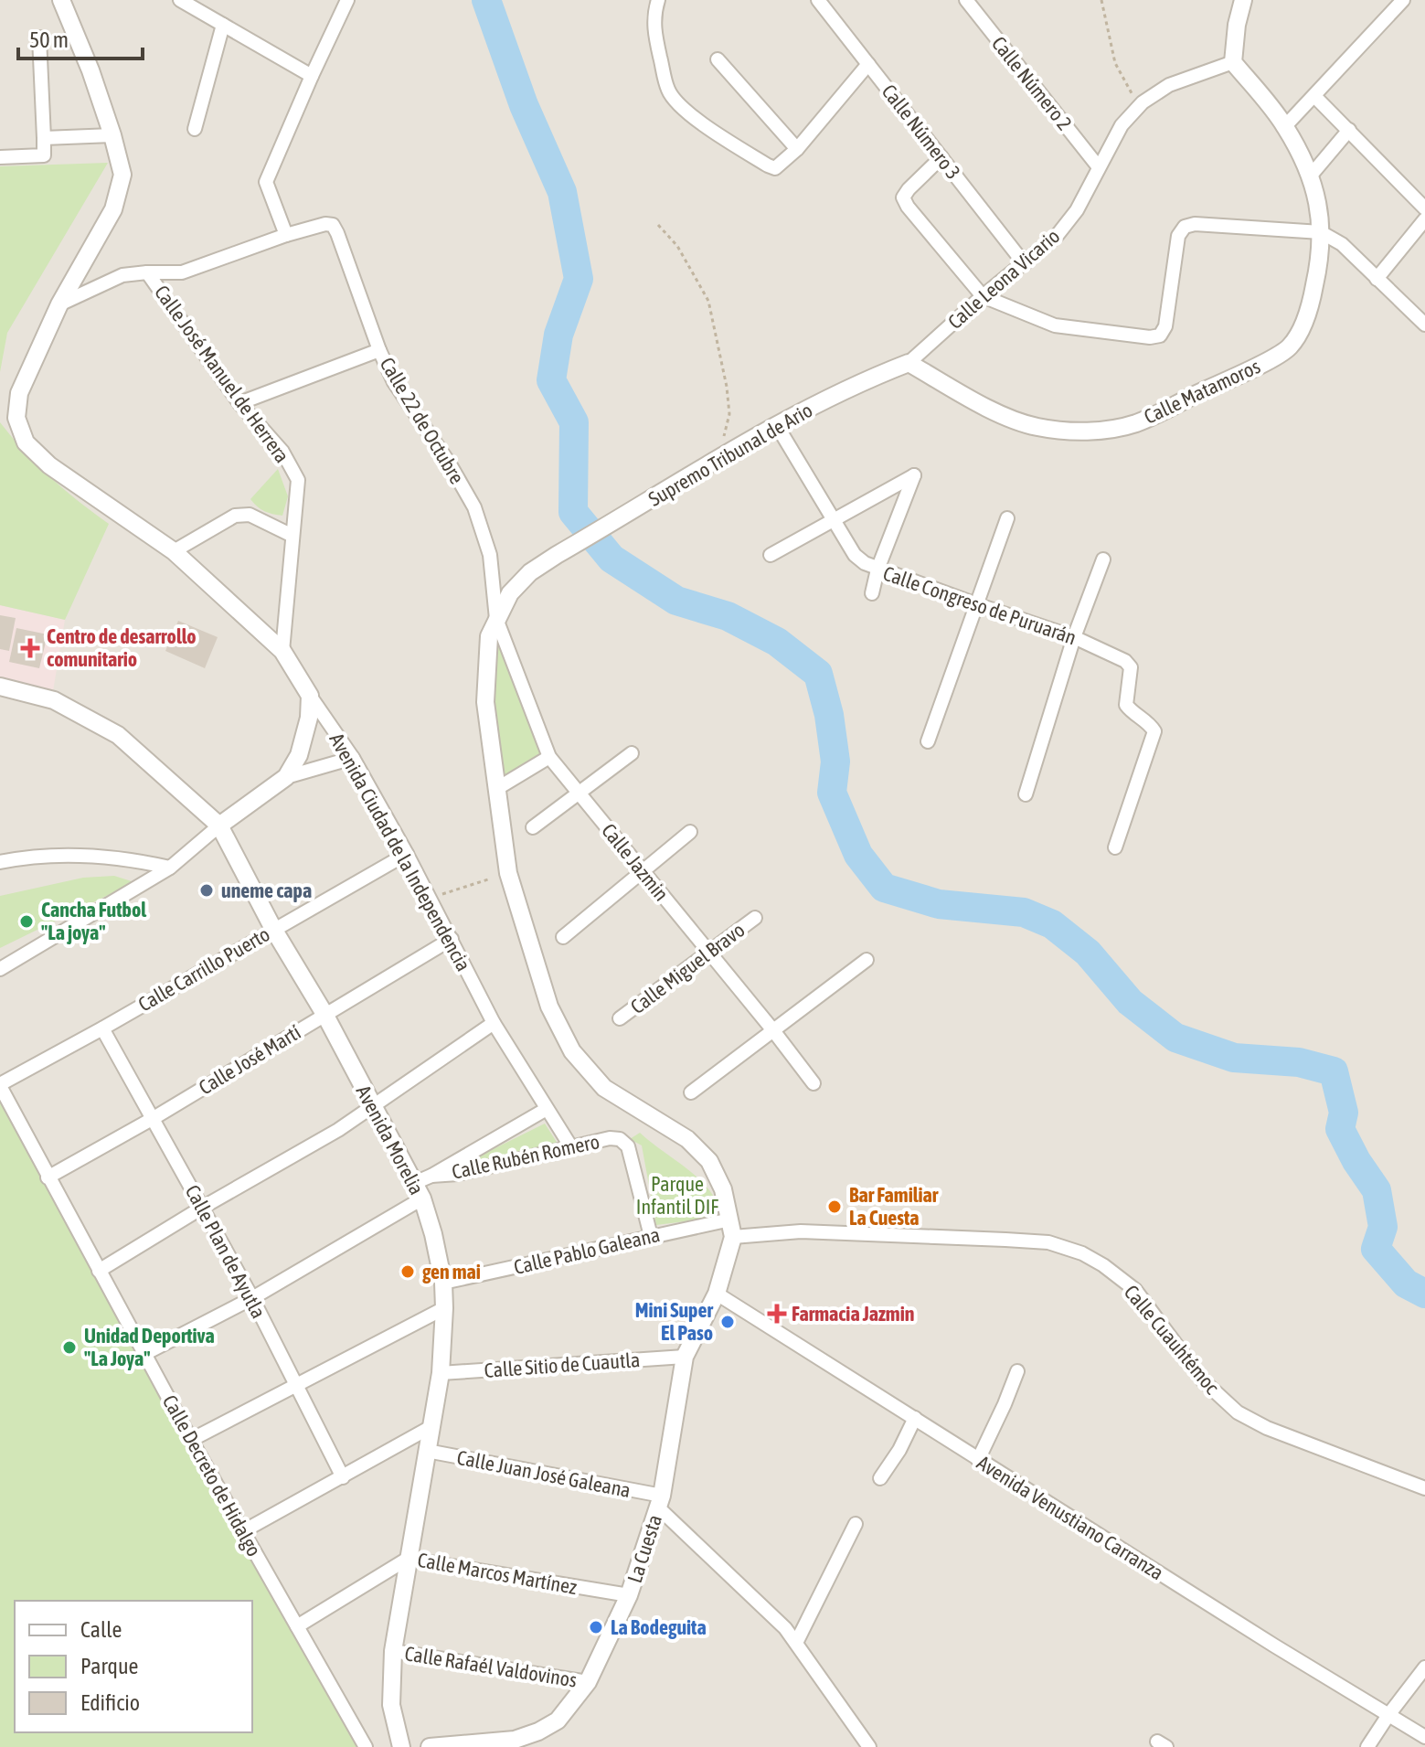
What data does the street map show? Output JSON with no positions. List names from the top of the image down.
{
  "streets": {
    "street": [
      "Calle Número 2",
      "Calle Número 3",
      "Calle Leona Vicario",
      "Calle José Manuel de Herrera",
      "Calle Matamoros",
      "Calle 22 de Octubre",
      "Supremo Tribunal de Ario",
      "Calle Congreso de Puruarán",
      "Avenida Ciudad de la Independencia",
      "Calle Jazmin",
      "Calle Miguel Bravo",
      "Calle Carrillo Puerto",
      "Calle José Martí",
      "Avenida Morelia",
      "Calle Rubén Romero",
      "Calle Pablo Galeana",
      "Calle Plan de Ayutla",
      "Calle Cuauhtémoc",
      "Calle Sitio de Cuautla",
      "Calle Juan José Galeana",
      "Calle Decreto de Hidalgo",
      "Avenida Venustiano Carranza",
      "La Cuesta",
      "Calle Marcos Martínez",
      "Calle Rafaél Valdovinos"
    ]
  },
  "crossings": [
    ["Calle Número 2", "Calle Leona Vicario"],
    ["Calle Número 3", "Calle Leona Vicario"],
    ["Calle Leona Vicario", "Calle Matamoros"],
    ["Calle Leona Vicario", "Supremo Tribunal de Ario"],
    ["Calle José Manuel de Herrera", "Avenida Ciudad de la Independencia"],
    ["Calle Matamoros", "Supremo Tribunal de Ario"],
    ["Calle 22 de Octubre", "Supremo Tribunal de Ario"],
    ["Calle 22 de Octubre", "Calle Jazmin"],
    ["Supremo Tribunal de Ario", "Calle Congreso de Puruarán"],
    ["Supremo Tribunal de Ario", "Calle Jazmin"],
    ["Supremo Tribunal de Ario", "Calle Pablo Galeana"],
    ["Supremo Tribunal de Ario", "Calle Cuauhtémoc"],
    ["Supremo Tribunal de Ario", "La Cuesta"],
    ["Avenida Ciudad de la Independencia", "Calle Carrillo Puerto"],
    ["Avenida Ciudad de la Independencia", "Calle José Martí"],
    ["Avenida Ciudad de la Independencia", "Calle Rubén Romero"],
    ["Calle Jazmin", "Calle Miguel Bravo"],
    ["Calle Carrillo Puerto", "Avenida Morelia"],
    ["Calle Carrillo Puerto", "Calle Plan de Ayutla"],
    ["Calle Carrillo Puerto", "Calle Decreto de Hidalgo"],
    ["Calle José Martí", "Avenida Morelia"],
    ["Calle José Martí", "Calle Plan de Ayutla"],
    ["Calle José Martí", "Calle Decreto de Hidalgo"],
    ["Avenida Morelia", "Calle Pablo Galeana"],
    ["Avenida Morelia", "Calle Sitio de Cuautla"],
    ["Avenida Morelia", "Calle Juan José Galeana"],
    ["Avenida Morelia", "Calle Marcos Martínez"],
    ["Avenida Morelia", "Calle Rafaél Valdovinos"],
    ["Calle Rubén Romero", "Calle Pablo Galeana"],
    ["Calle Pablo Galeana", "Calle Cuauhtémoc"],
    ["Calle Pablo Galeana", "La Cuesta"],
    ["Calle Cuauhtémoc", "La Cuesta"],
    ["Calle Sitio de Cuautla", "La Cuesta"],
    ["Calle Juan José Galeana", "La Cuesta"],
    ["Calle Decreto de Hidalgo", "Calle Marcos Martínez"],
    ["Avenida Venustiano Carranza", "La Cuesta"],
    ["La Cuesta", "Calle Marcos Martínez"],
    ["La Cuesta", "Calle Rafaél Valdovinos"]
  ],
  "parks": ["Parque Infantil DIF"],
  "places": {
    "health": ["Centro de desarrollo comunitario", "Farmacia Jazmin"],
    "other": [
      "uneme capa",
      "Cancha Futbol \"La joya\"",
      "Bar Familiar La Cuesta",
      "gen mai",
      "Mini Super El Paso",
      "Unidad Deportiva \"La Joya\"",
      "La Bodeguita"
    ]
  },
  "legend": ["Calle", "Parque", "Edificio"],
  "scale_bar": "50 m"
}
